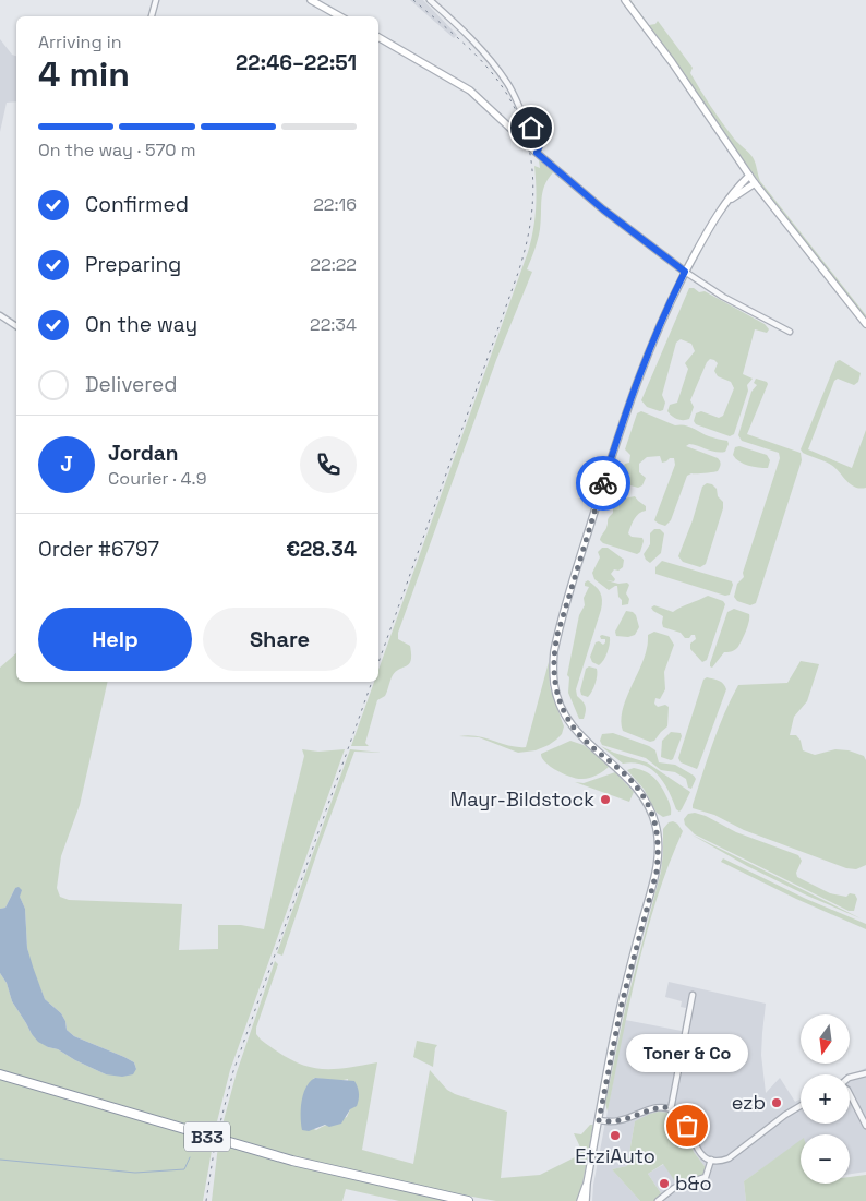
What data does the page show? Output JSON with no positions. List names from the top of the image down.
{
  "streets": {
    "highway": ["B33"]
  },
  "places": [
    "Mayr-Bildstock",
    "ezb",
    "Toner & Co",
    "EtziAuto",
    "b&o"
  ],
  "north": "bottom",
  "page": {
    "heading": ["4 min", "Arriving in", "22:46–22:51"],
    "panel": [
      "Jordan",
      "Courier · 4.9",
      "Order #6797",
      "€28.34"
    ],
    "bar": "On the way · 570 m",
    "list": [
      ["Confirmed", "22:16"],
      ["Preparing", "22:22"],
      ["On the way", "22:34"],
      "Delivered"
    ],
    "round": "J",
    "buttons": ["Help", "Share"],
    "map_buttons": ["+", "−"],
    "bubble": "Toner & Co"
  }
}
